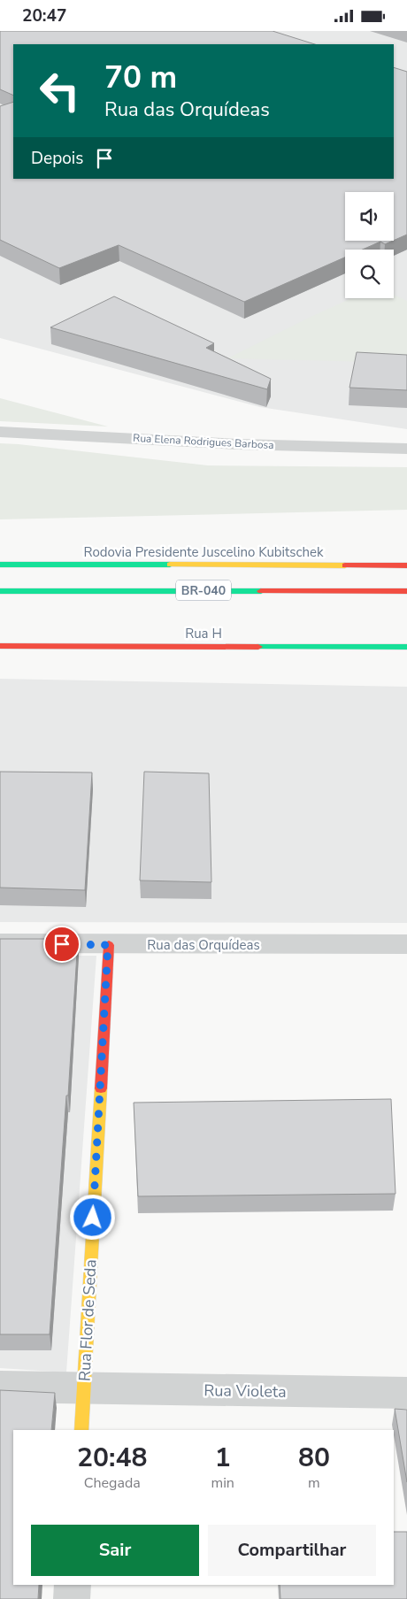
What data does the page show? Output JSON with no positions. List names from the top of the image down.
{
  "streets": {
    "main road": [
      "Rodovia Presidente Juscelino Kubitschek",
      "BR-040",
      "Rua H",
      "Rua Flor de Seda"
    ],
    "street": ["Rua Elena Rodrigues Barbosa", "Rua das Orquídeas", "Rua Violeta"]
  },
  "crossings": [
    ["Rua das Orquídeas", "Rua Flor de Seda"],
    ["Rua Flor de Seda", "Rua Violeta"]
  ],
  "page": {
    "status": "20:47",
    "turn": ["70 m", "Rua das Orquídeas"],
    "then": "Depois",
    "eta": [
      "20:48",
      "Chegada",
      "1",
      "min",
      "80",
      "m"
    ],
    "buttons": ["Sair", "Compartilhar"]
  }
}
